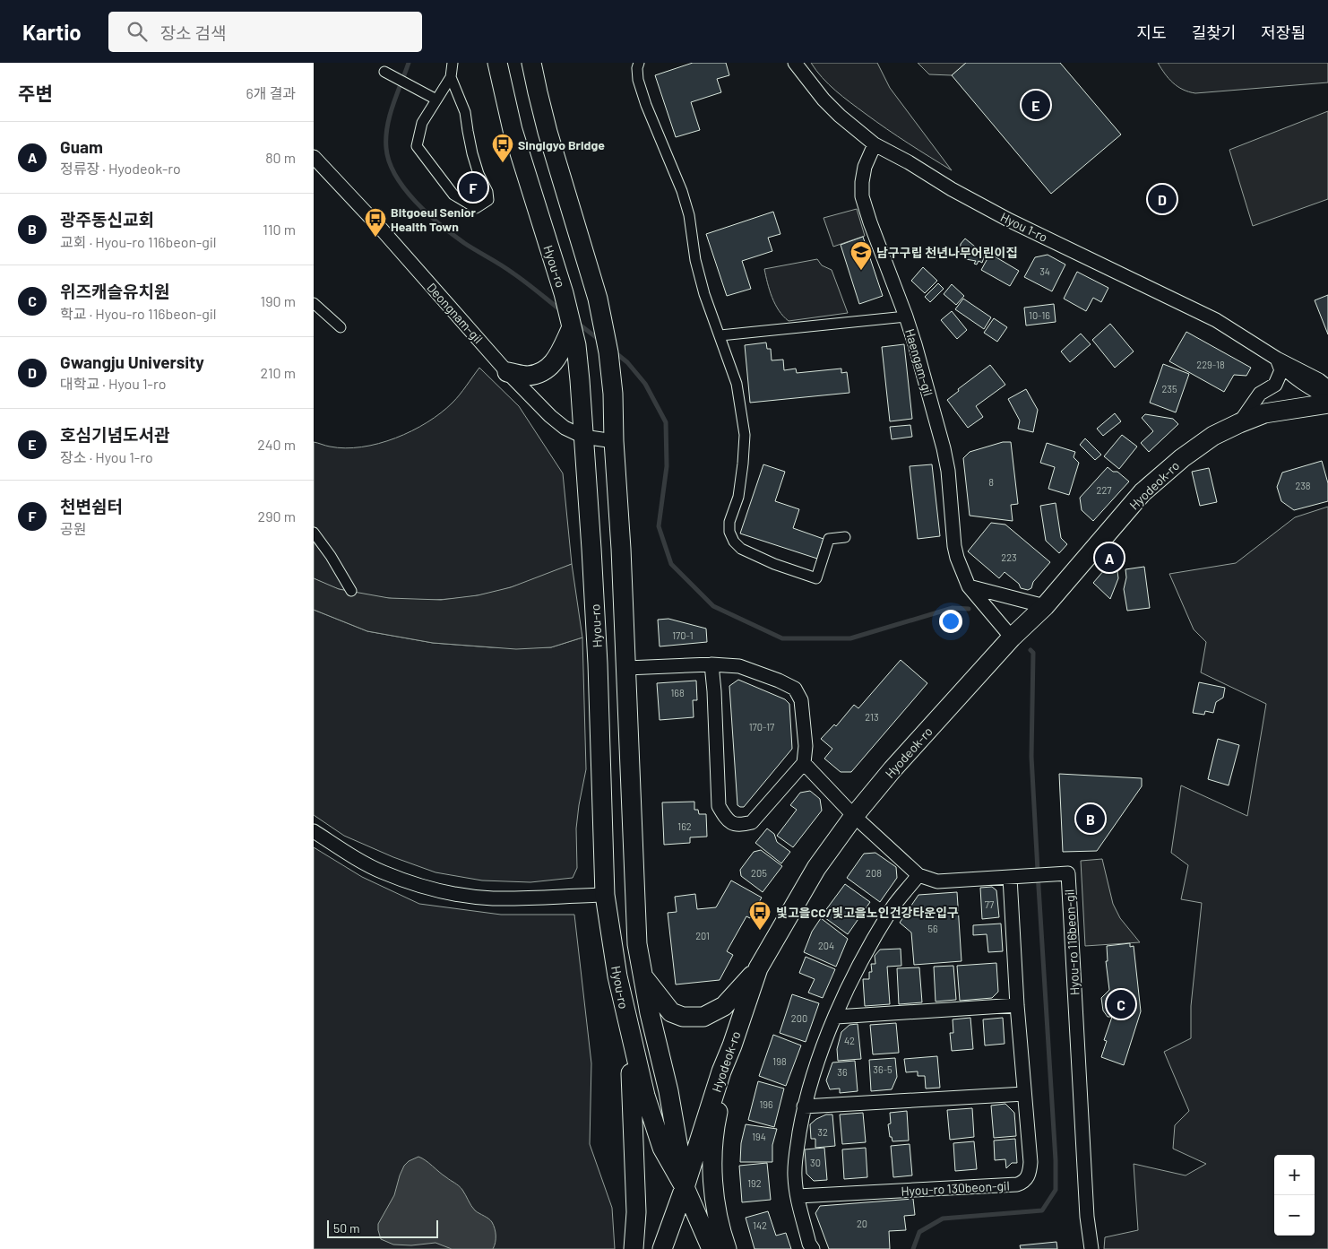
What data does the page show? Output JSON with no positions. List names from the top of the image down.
{
  "streets": {
    "main road": ["Hyou-ro", "Hyodeok-ro"],
    "street": [
      "Hyou 1-ro",
      "Deongnam-gil",
      "Haengam-gil",
      "Hyou-ro 116beon-gil",
      "Hyou-ro 130beon-gil"
    ]
  },
  "crossings": [
    ["Hyou 1-ro", "Haengam-gil"],
    ["Hyou-ro", "Deongnam-gil"],
    ["Hyou-ro", "Hyodeok-ro"],
    ["Haengam-gil", "Hyodeok-ro"],
    ["Hyodeok-ro", "Hyou-ro 116beon-gil"],
    ["Hyou-ro 116beon-gil", "Hyou-ro 130beon-gil"]
  ],
  "places": {
    "bus stop": ["Singigyo Bridge", "Bitgoeul Senior Health Town", "빛고을CC/빛고을노인건강타운입구"],
    "school or university": ["남구구립 천년나무어린이집"]
  },
  "house_numbers": [
    "34",
    "10-16",
    "229-18",
    "235",
    "8",
    "238",
    "227",
    "223",
    "170-1",
    "168",
    "213",
    "170-17",
    "162",
    "205",
    "208",
    "77",
    "56",
    "201",
    "204",
    "200",
    "42",
    "198",
    "36-5",
    "36",
    "196",
    "32",
    "194",
    "30",
    "192",
    "20",
    "142"
  ],
  "scale_bar": "50 m",
  "page": {
    "header": "Kartio",
    "search": "장소 검색",
    "nav": ["지도", "길찾기", "저장됨"],
    "heading": ["주변", "6개 결과"],
    "pins": [
      "E",
      "F",
      "D",
      "A",
      "B",
      "C"
    ],
    "list": [
      {
        "mark": "A",
        "name": "Guam",
        "note": "정류장 · Hyodeok-ro",
        "value": "80 m"
      },
      {
        "mark": "B",
        "name": "광주동신교회",
        "note": "교회 · Hyou-ro 116beon-gil",
        "value": "110 m"
      },
      {
        "mark": "C",
        "name": "위즈캐슬유치원",
        "note": "학교 · Hyou-ro 116beon-gil",
        "value": "190 m"
      },
      {
        "mark": "D",
        "name": "Gwangju University",
        "note": "대학교 · Hyou 1-ro",
        "value": "210 m"
      },
      {
        "mark": "E",
        "name": "호심기념도서관",
        "note": "장소 · Hyou 1-ro",
        "value": "240 m"
      },
      {
        "mark": "F",
        "name": "천변쉼터",
        "note": "공원",
        "value": "290 m"
      }
    ],
    "map_buttons": ["+", "−"],
    "scale": "50 m"
  }
}
